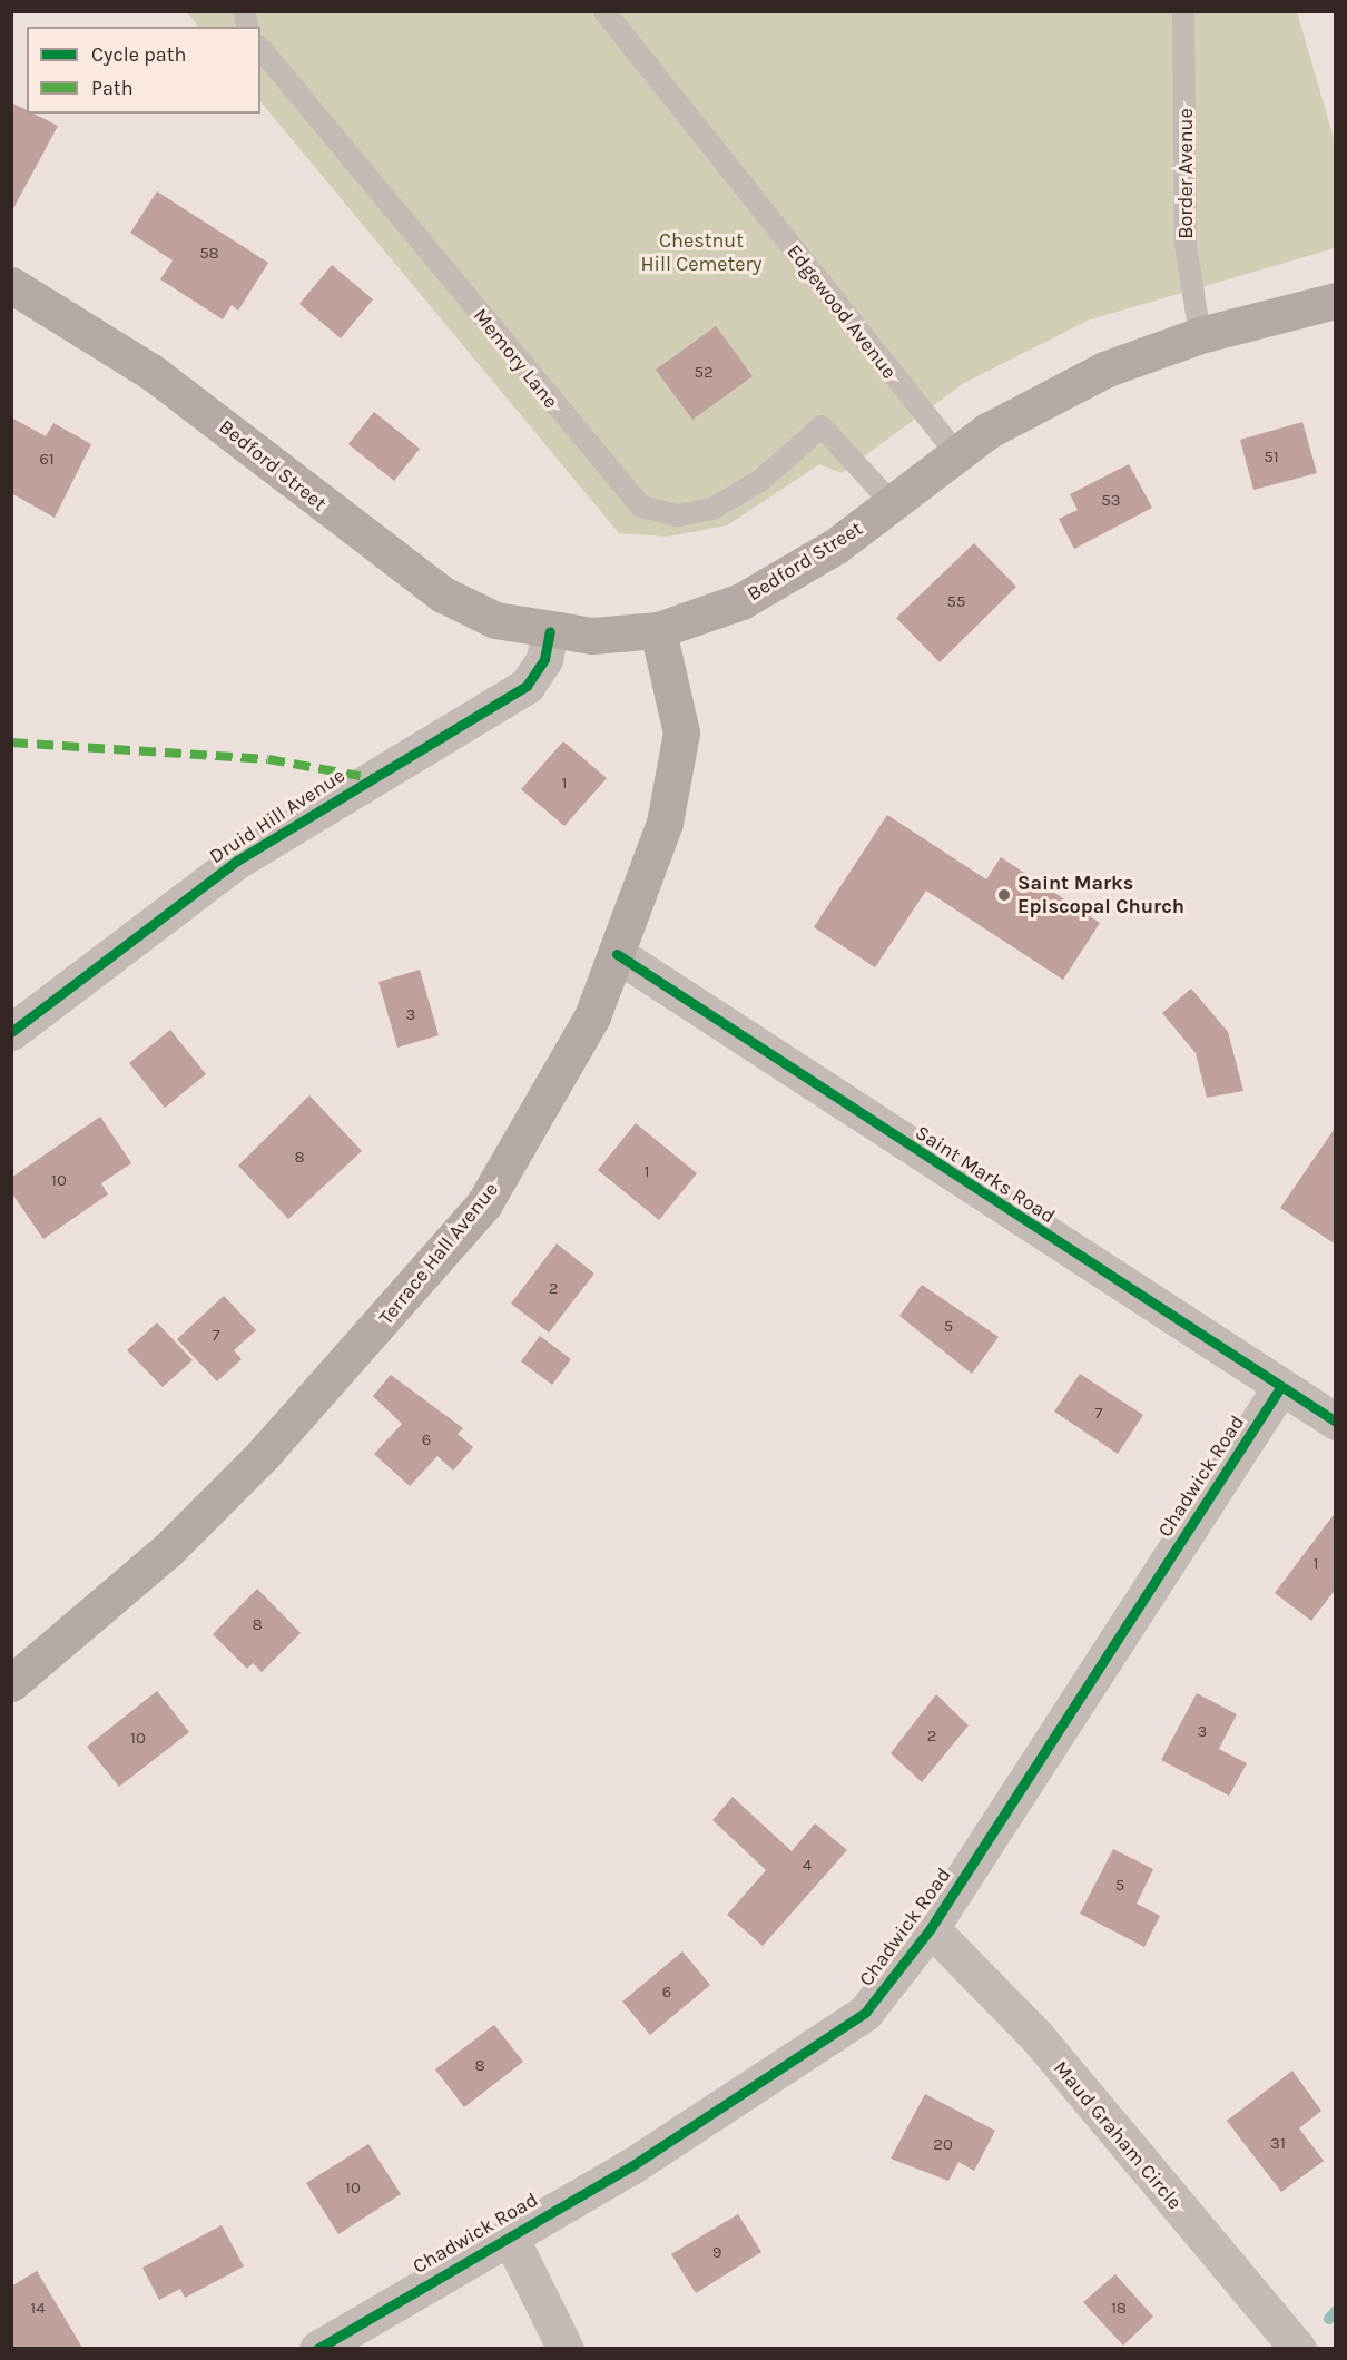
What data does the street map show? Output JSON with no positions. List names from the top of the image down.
{
  "streets": {
    "main road": ["Bedford Street", "Terrace Hall Avenue"],
    "street": [
      "Druid Hill Avenue",
      "Saint Marks Road",
      "Chadwick Road",
      "Maud Graham Circle"
    ],
    "lane": ["Border Avenue", "Edgewood Avenue", "Memory Lane"]
  },
  "crossings": [
    ["Border Avenue", "Bedford Street"],
    ["Edgewood Avenue", "Bedford Street"],
    ["Memory Lane", "Bedford Street"],
    ["Bedford Street", "Druid Hill Avenue"],
    ["Bedford Street", "Terrace Hall Avenue"],
    ["Saint Marks Road", "Terrace Hall Avenue"],
    ["Saint Marks Road", "Chadwick Road"],
    ["Chadwick Road", "Maud Graham Circle"]
  ],
  "parks": ["Chestnut Hill Cemetery"],
  "places": ["Saint Marks Episcopal Church"],
  "house_numbers": [
    "58",
    "52",
    "51",
    "61",
    "53",
    "55",
    "1",
    "3",
    "8",
    "1",
    "10",
    "2",
    "5",
    "7",
    "7",
    "6",
    "1",
    "8",
    "3",
    "2",
    "10",
    "4",
    "5",
    "6",
    "8",
    "31",
    "20",
    "10",
    "9",
    "14",
    "18"
  ],
  "legend": ["Cycle path", "Path"]
}
